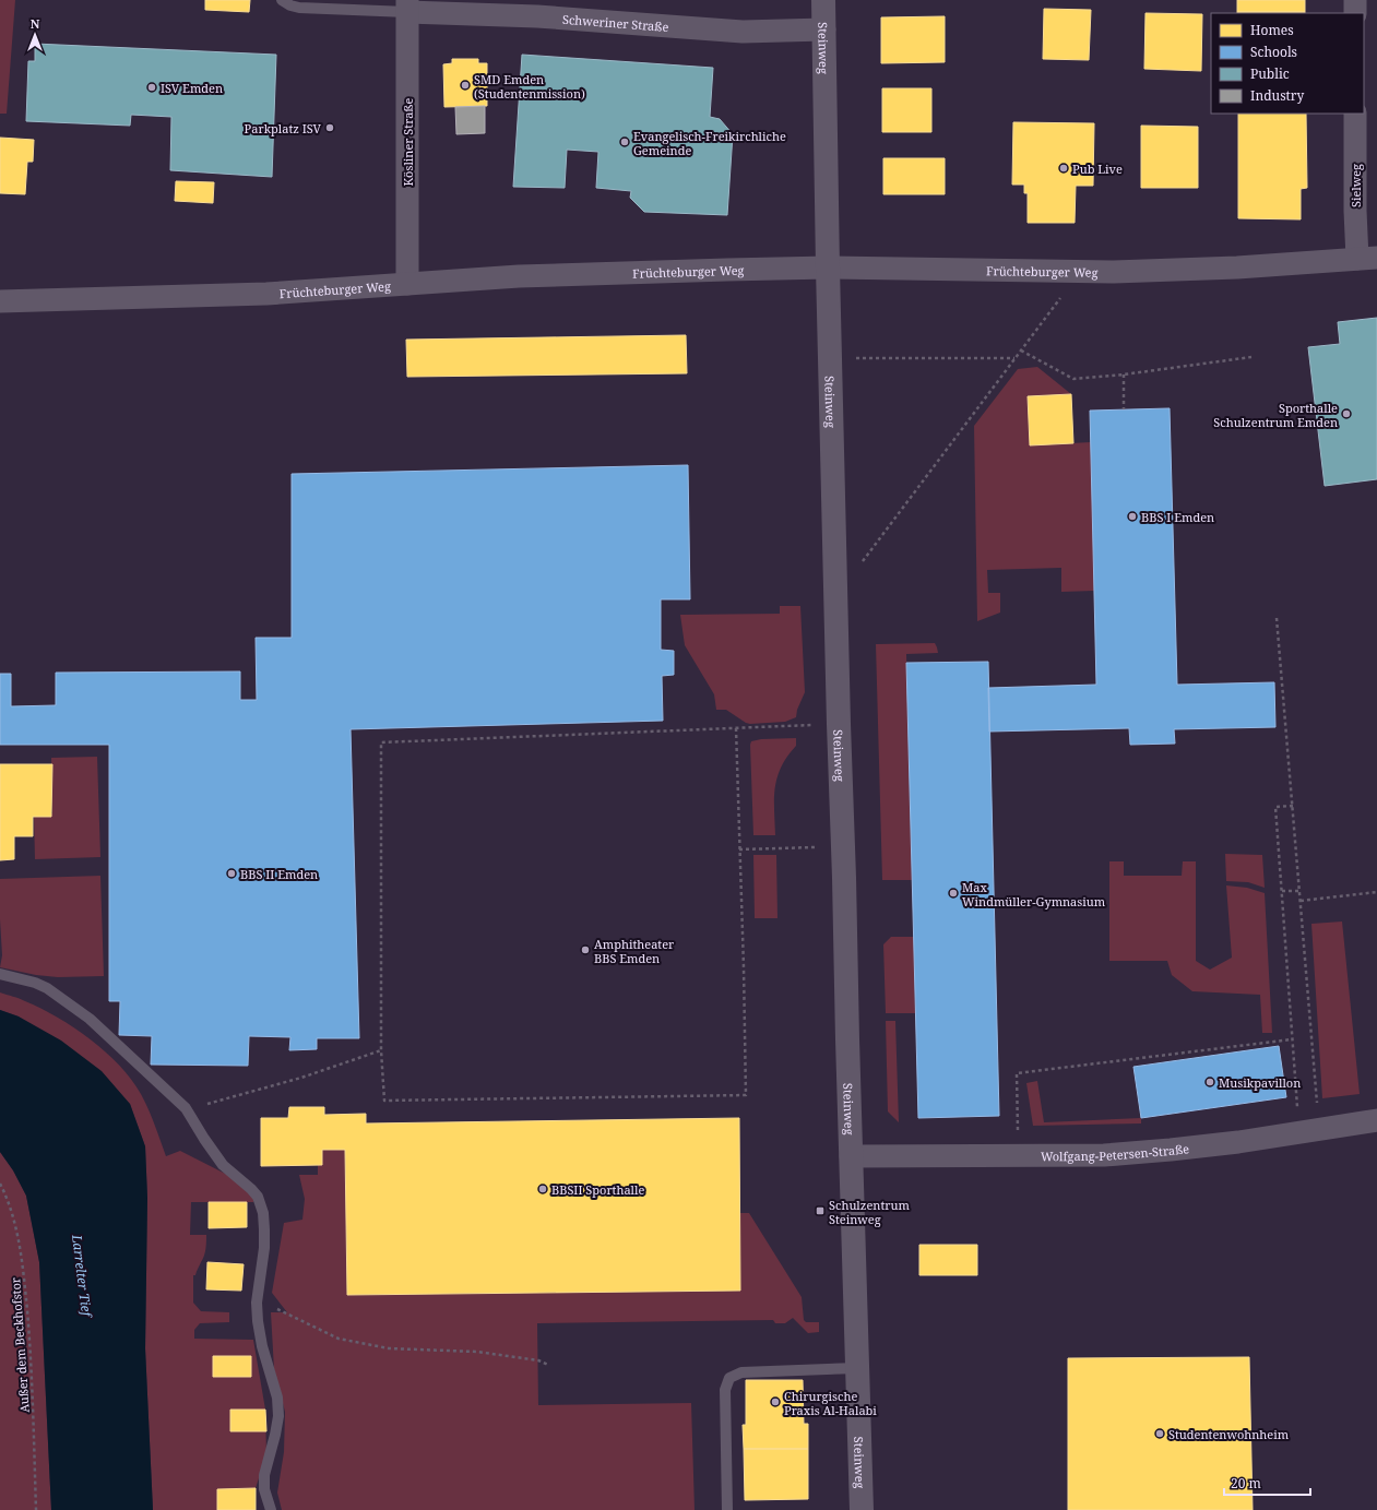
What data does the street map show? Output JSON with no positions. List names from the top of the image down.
{
  "streets": {
    "street": [
      "Schweriner Straße",
      "Steinweg",
      "Kösliner Straße",
      "Sielweg",
      "Früchteburger Weg",
      "Wolfgang-Petersen-Straße"
    ],
    "path": ["Außer dem Beckhofstor"]
  },
  "crossings": [
    ["Schweriner Straße", "Steinweg"],
    ["Schweriner Straße", "Kösliner Straße"],
    ["Steinweg", "Früchteburger Weg"],
    ["Steinweg", "Wolfgang-Petersen-Straße"],
    ["Kösliner Straße", "Früchteburger Weg"],
    ["Sielweg", "Früchteburger Weg"]
  ],
  "water": ["Larrelter Tief"],
  "places": {
    "other": [
      "SMD Emden (Studentenmission)",
      "ISV Emden",
      "Parkplatz ISV",
      "Evangelisch-Freikirchliche Gemeinde",
      "Pub Live",
      "Sporthalle Schulzentrum Emden",
      "BBS I Emden",
      "BBS II Emden",
      "Max Windmüller-Gymnasium",
      "Amphitheater BBS Emden",
      "Musikpavillon",
      "BBSII Sporthalle",
      "Chirurgische Praxis Al-Halabi",
      "Studentenwohnheim"
    ],
    "transit": ["Schulzentrum Steinweg"]
  },
  "legend": [
    "Homes",
    "Schools",
    "Public",
    "Industry"
  ],
  "scale_bar": "20 m",
  "north": "top"
}
